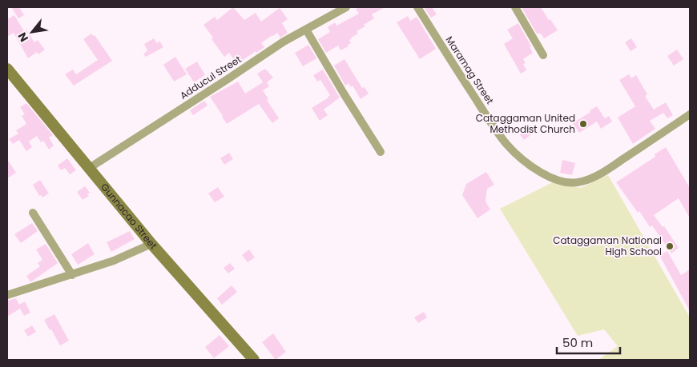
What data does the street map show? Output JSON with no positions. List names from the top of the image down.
{
  "streets": {
    "street": ["Maramag Street", "Adducul Street", "Gunnacao Street"]
  },
  "crossings": [
    ["Adducul Street", "Gunnacao Street"]
  ],
  "places": ["Cataggaman United Methodist Church", "Cataggaman National High School"],
  "scale_bar": "50 m",
  "north": "bottom left"
}
